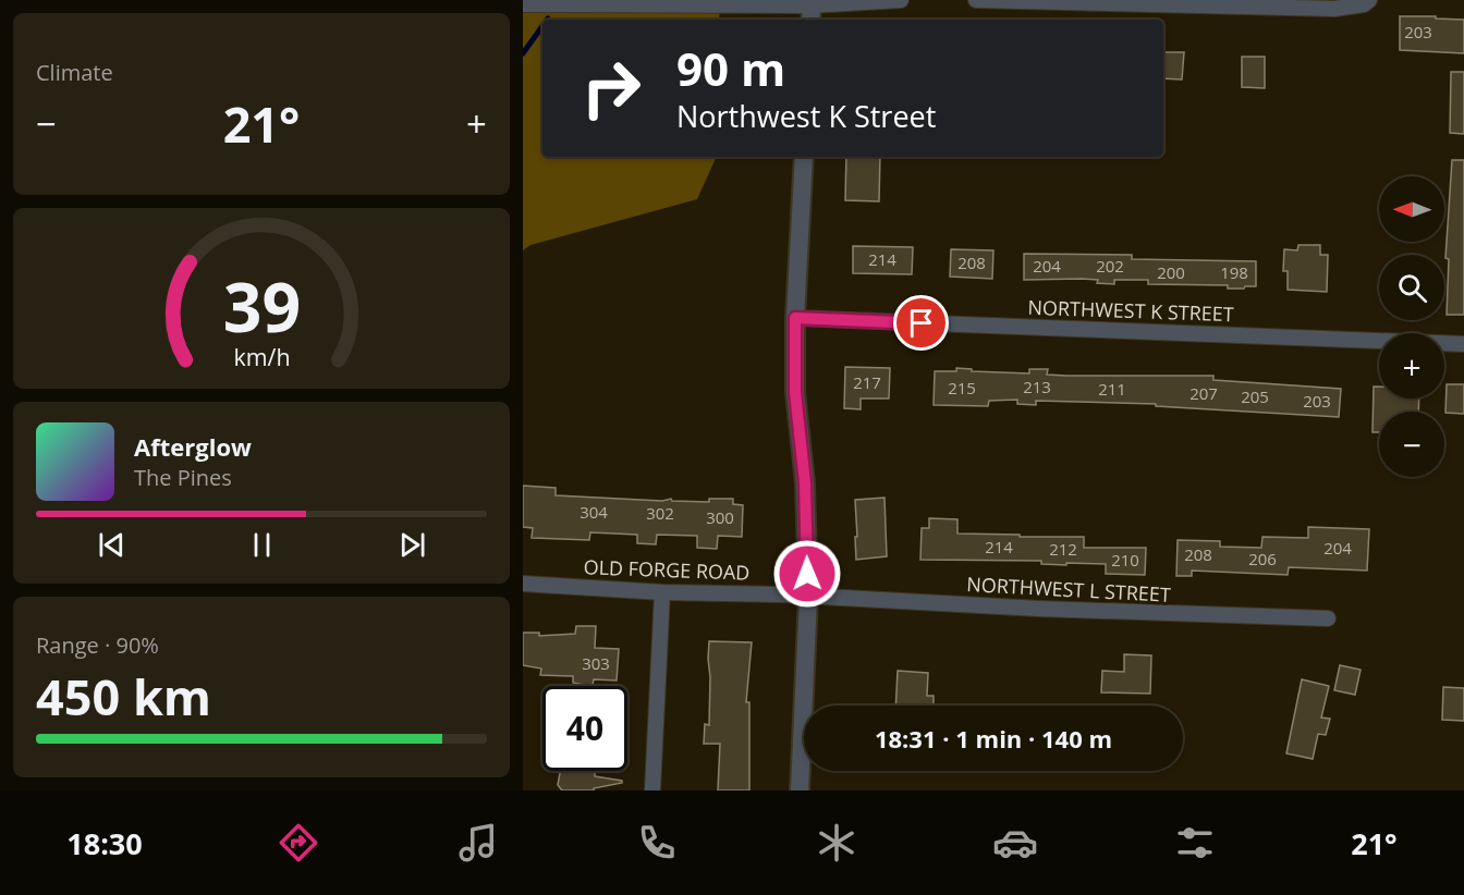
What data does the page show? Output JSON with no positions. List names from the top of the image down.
{
  "streets": {
    "street": ["NORTHWEST K STREET", "OLD FORGE ROAD", "NORTHWEST L STREET"]
  },
  "crossings": [
    ["OLD FORGE ROAD", "NORTHWEST L STREET"]
  ],
  "house_numbers": [
    "203",
    "214",
    "208",
    "204",
    "202",
    "200",
    "198",
    "217",
    "213",
    "215",
    "211",
    "207",
    "205",
    "203",
    "304",
    "302",
    "300",
    "214",
    "204",
    "212",
    "208",
    "206",
    "210",
    "303"
  ],
  "north": "left",
  "page": {
    "tile": [
      "Climate",
      ["Range · 90%", "450 km"]
    ],
    "turn": ["90 m", "Northwest K Street"],
    "heat": ["−", "21°", "+"],
    "map_buttons": ["+", "−"],
    "song": ["Afterglow", "The Pines"],
    "limit": "40",
    "trip": "18:31 · 1 min · 140 m",
    "tabs": ["18:30", "21°"],
    "gauge": ["39", "km/h"]
  }
}
